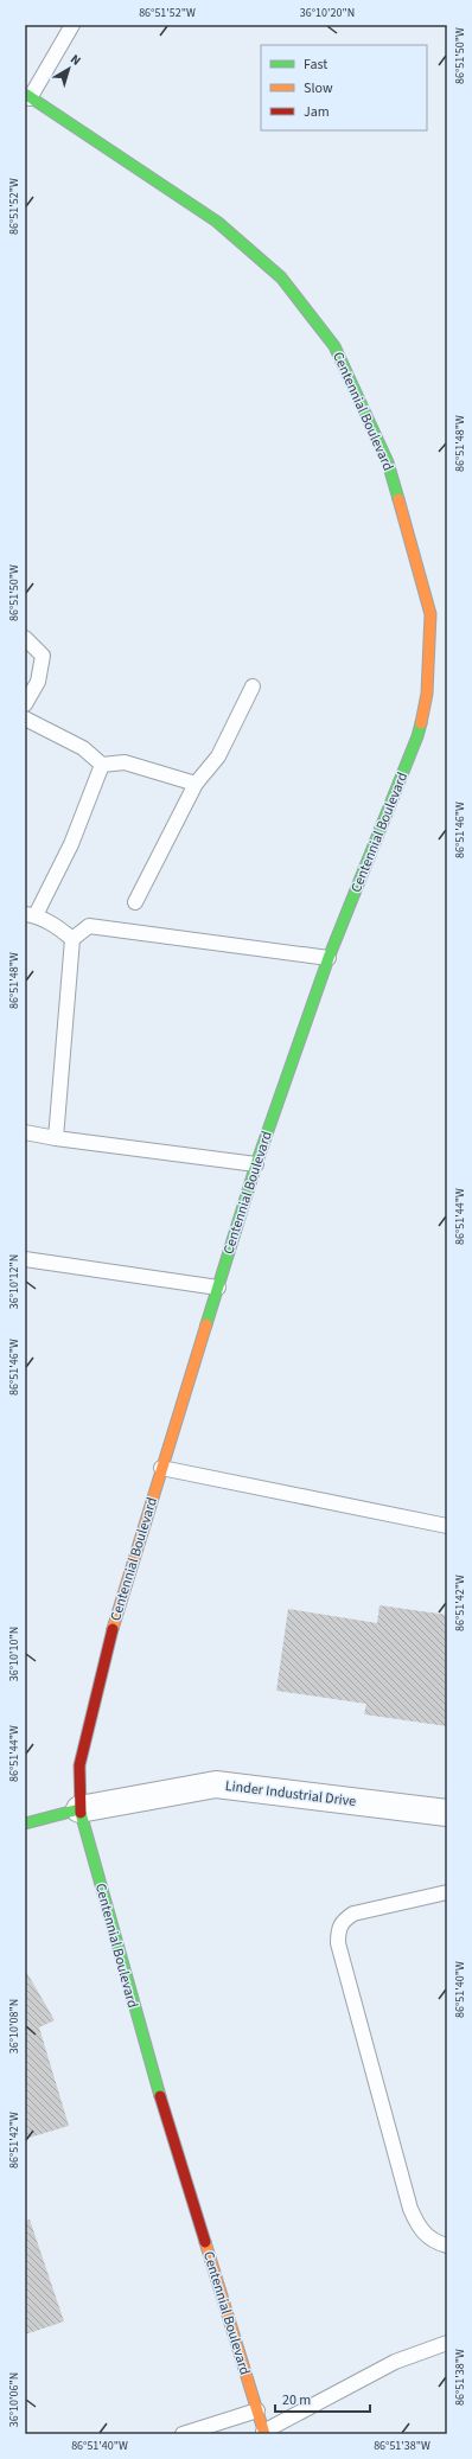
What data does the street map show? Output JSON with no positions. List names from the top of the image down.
{
  "streets": {
    "main road": ["Centennial Boulevard"],
    "street": ["Linder Industrial Drive"]
  },
  "crossings": [
    ["Centennial Boulevard", "Linder Industrial Drive"]
  ],
  "legend": ["Fast", "Slow", "Jam"],
  "scale_bar": "20 m",
  "north": "top right",
  "coordinates": [
    "86°51'52\"W",
    "36°10'20\"N",
    "86°51'50\"W",
    "86°51'48\"W",
    "86°51'46\"W",
    "86°51'44\"W",
    "36°10'12\"N",
    "86°51'42\"W",
    "36°10'10\"N",
    "86°51'40\"W",
    "36°10'08\"N",
    "86°51'38\"W",
    "36°10'06\"N"
  ]
}
